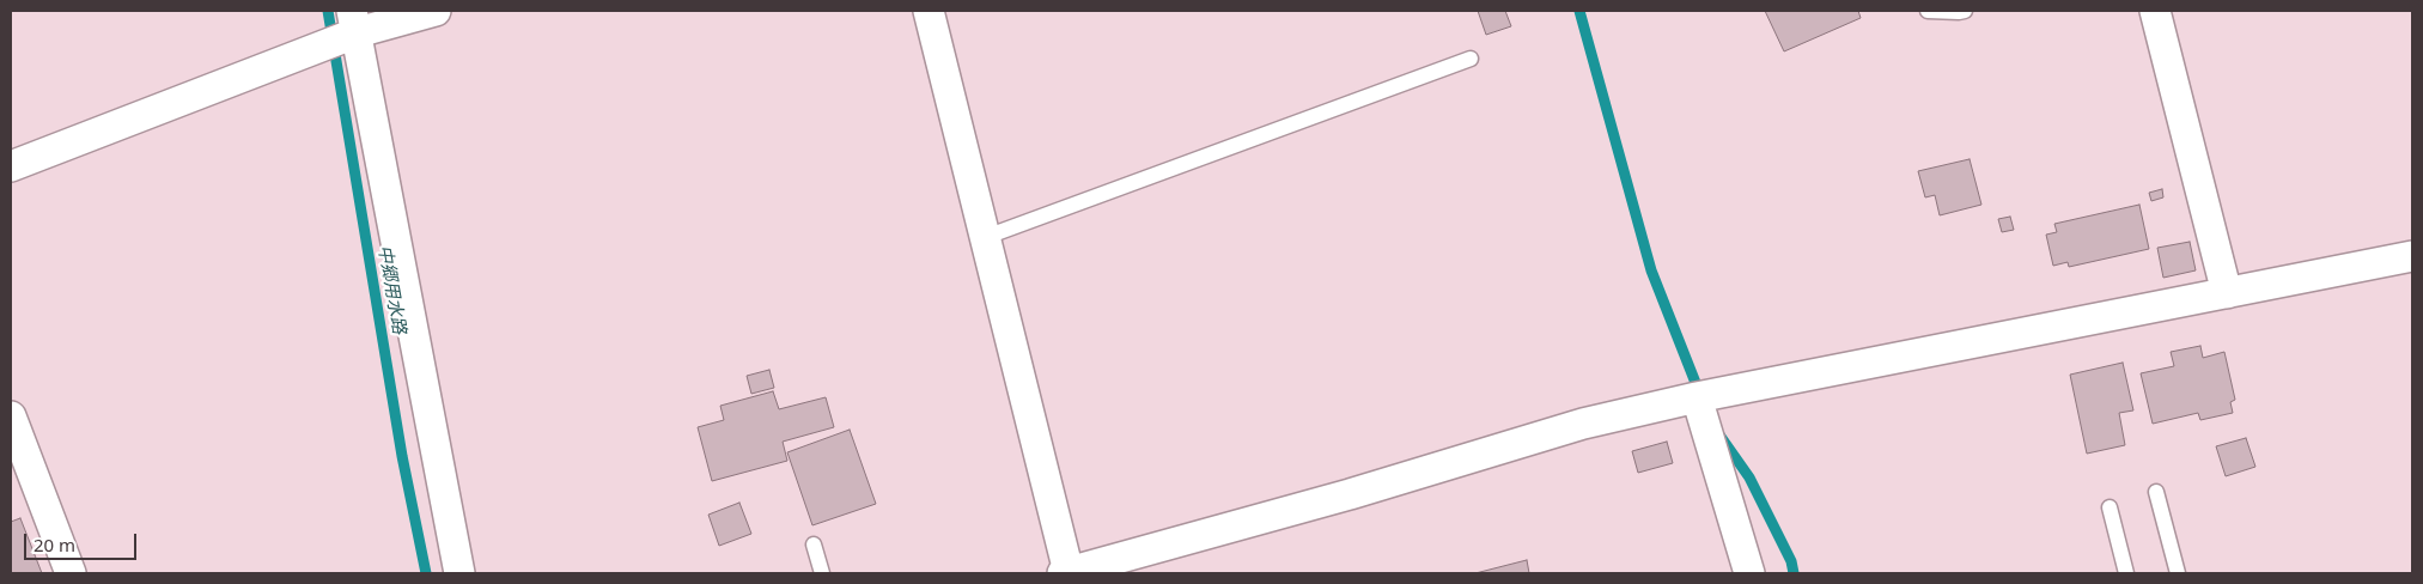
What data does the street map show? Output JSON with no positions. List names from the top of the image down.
{
  "water": ["中郷用水路"],
  "scale_bar": "20 m"
}
